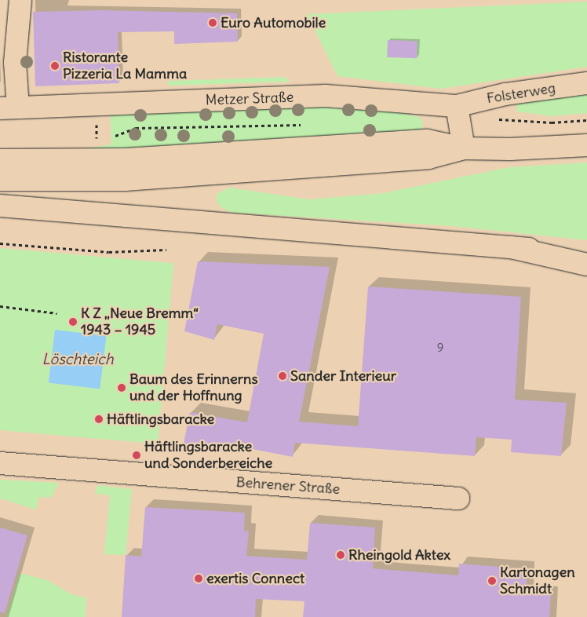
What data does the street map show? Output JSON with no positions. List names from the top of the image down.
{
  "streets": {
    "main road": ["Folsterweg", "Metzer Straße", "Behrener Straße"]
  },
  "crossings": [
    ["Folsterweg", "Metzer Straße"]
  ],
  "water": ["Löschteich"],
  "places": [
    "Euro Automobile",
    "Ristorante Pizzeria La Mamma",
    "K Z „Neue Bremm“ 1943 – 1945",
    "Sander Interieur",
    "Baum des Erinnerns und der Hoffnung",
    "Häftlingsbaracke",
    "Häftlingsbaracke und Sonderbereiche",
    "Rheingold Aktex",
    "exertis Connect",
    "Kartonagen Schmidt"
  ],
  "house_numbers": ["9"]
}
